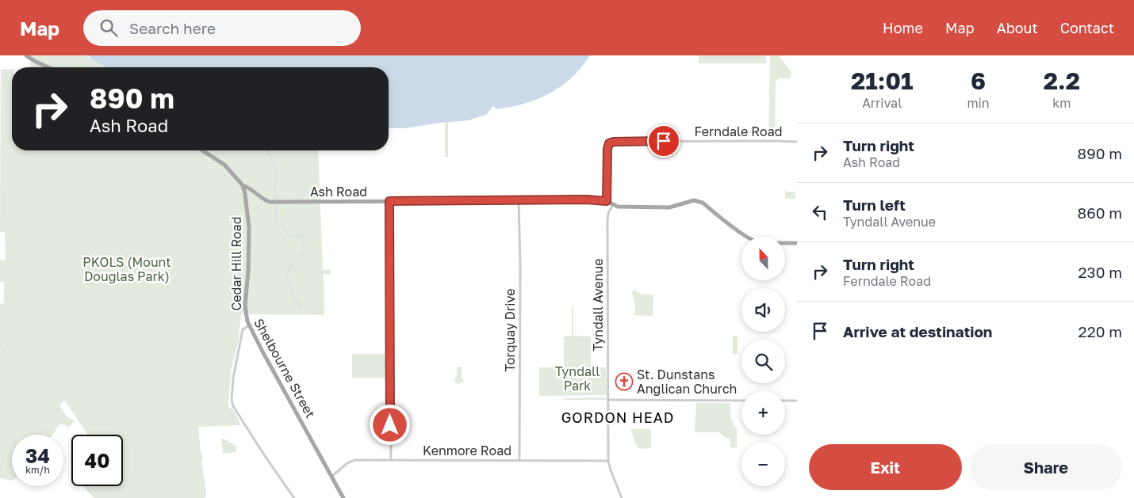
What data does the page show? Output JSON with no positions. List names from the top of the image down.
{
  "streets": {
    "main road": ["Ash Road", "Cedar Hill Road", "Shelbourne Street"],
    "street": [
      "Ferndale Road",
      "Tyndall Avenue",
      "Torquay Drive",
      "Kenmore Road"
    ]
  },
  "crossings": [
    ["Ferndale Road", "Ash Road"],
    ["Ash Road", "Cedar Hill Road"],
    ["Ash Road", "Torquay Drive"],
    ["Cedar Hill Road", "Shelbourne Street"],
    ["Tyndall Avenue", "Kenmore Road"],
    ["Torquay Drive", "Kenmore Road"],
    ["Shelbourne Street", "Kenmore Road"]
  ],
  "districts": ["GORDON HEAD"],
  "parks": ["PKOLS (Mount Douglas Park)", "Tyndall Park"],
  "places": {
    "church": ["St. Dunstans Anglican Church"]
  },
  "north": "top",
  "page": {
    "header": "Map",
    "search": "Search here",
    "nav": [
      "Home",
      "Map",
      "About",
      "Contact"
    ],
    "eta": [
      "21:01",
      "Arrival",
      "6",
      "min",
      "2.2",
      "km"
    ],
    "turn": ["890 m", "Ash Road"],
    "list": [
      {
        "name": "Turn right",
        "note": "Ash Road",
        "value": "890 m"
      },
      {
        "name": "Turn left",
        "note": "Tyndall Avenue",
        "value": "860 m"
      },
      {
        "name": "Turn right",
        "note": "Ferndale Road",
        "value": "230 m"
      },
      {
        "name": "Arrive at destination",
        "value": "220 m"
      }
    ],
    "map_buttons": ["+", "−"],
    "speed": "34 km/h",
    "limit": "40",
    "buttons": ["Exit", "Share"]
  }
}
